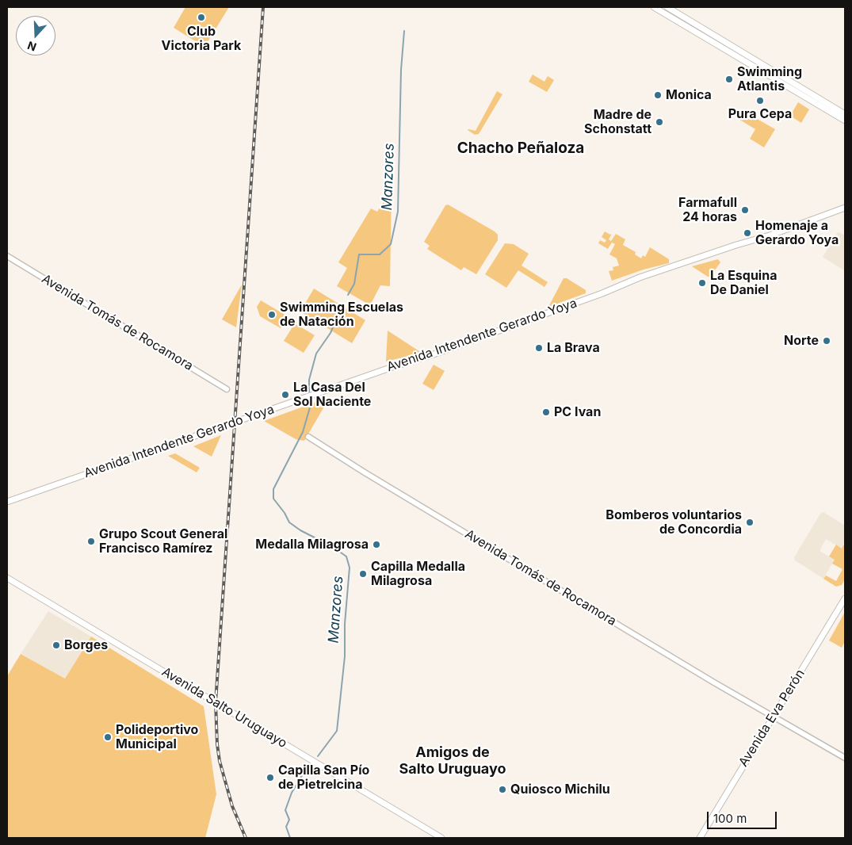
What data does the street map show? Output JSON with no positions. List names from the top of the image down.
{
  "streets": {
    "main road": ["Avenida Intendente Gerardo Yoya", "Avenida Salto Uruguayo", "Avenida Eva Perón"],
    "street": ["Avenida Tomás de Rocamora"]
  },
  "crossings": [
    ["Avenida Tomás de Rocamora", "Avenida Eva Perón"]
  ],
  "districts": ["Chacho Peñaloza", "Amigos de Salto Uruguayo"],
  "water": ["Manzores"],
  "places": [
    "Club Victoria Park",
    "Swimming Atlantis",
    "Monica",
    "Pura Cepa",
    "Madre de Schonstatt",
    "Farmafull 24 horas",
    "Homenaje a Gerardo Yoya",
    "La Esquina De Daniel",
    "Swimming Escuelas de Natación",
    "Norte",
    "La Brava",
    "La Casa Del Sol Naciente",
    "PC Ivan",
    "Bomberos voluntarios de Concordia",
    "Grupo Scout General Francisco Ramírez",
    "Medalla Milagrosa",
    "Capilla Medalla Milagrosa",
    "Borges",
    "Polideportivo Municipal",
    "Capilla San Pío de Pietrelcina",
    "Quiosco Michilu"
  ],
  "scale_bar": "100 m",
  "north": "bottom"
}
